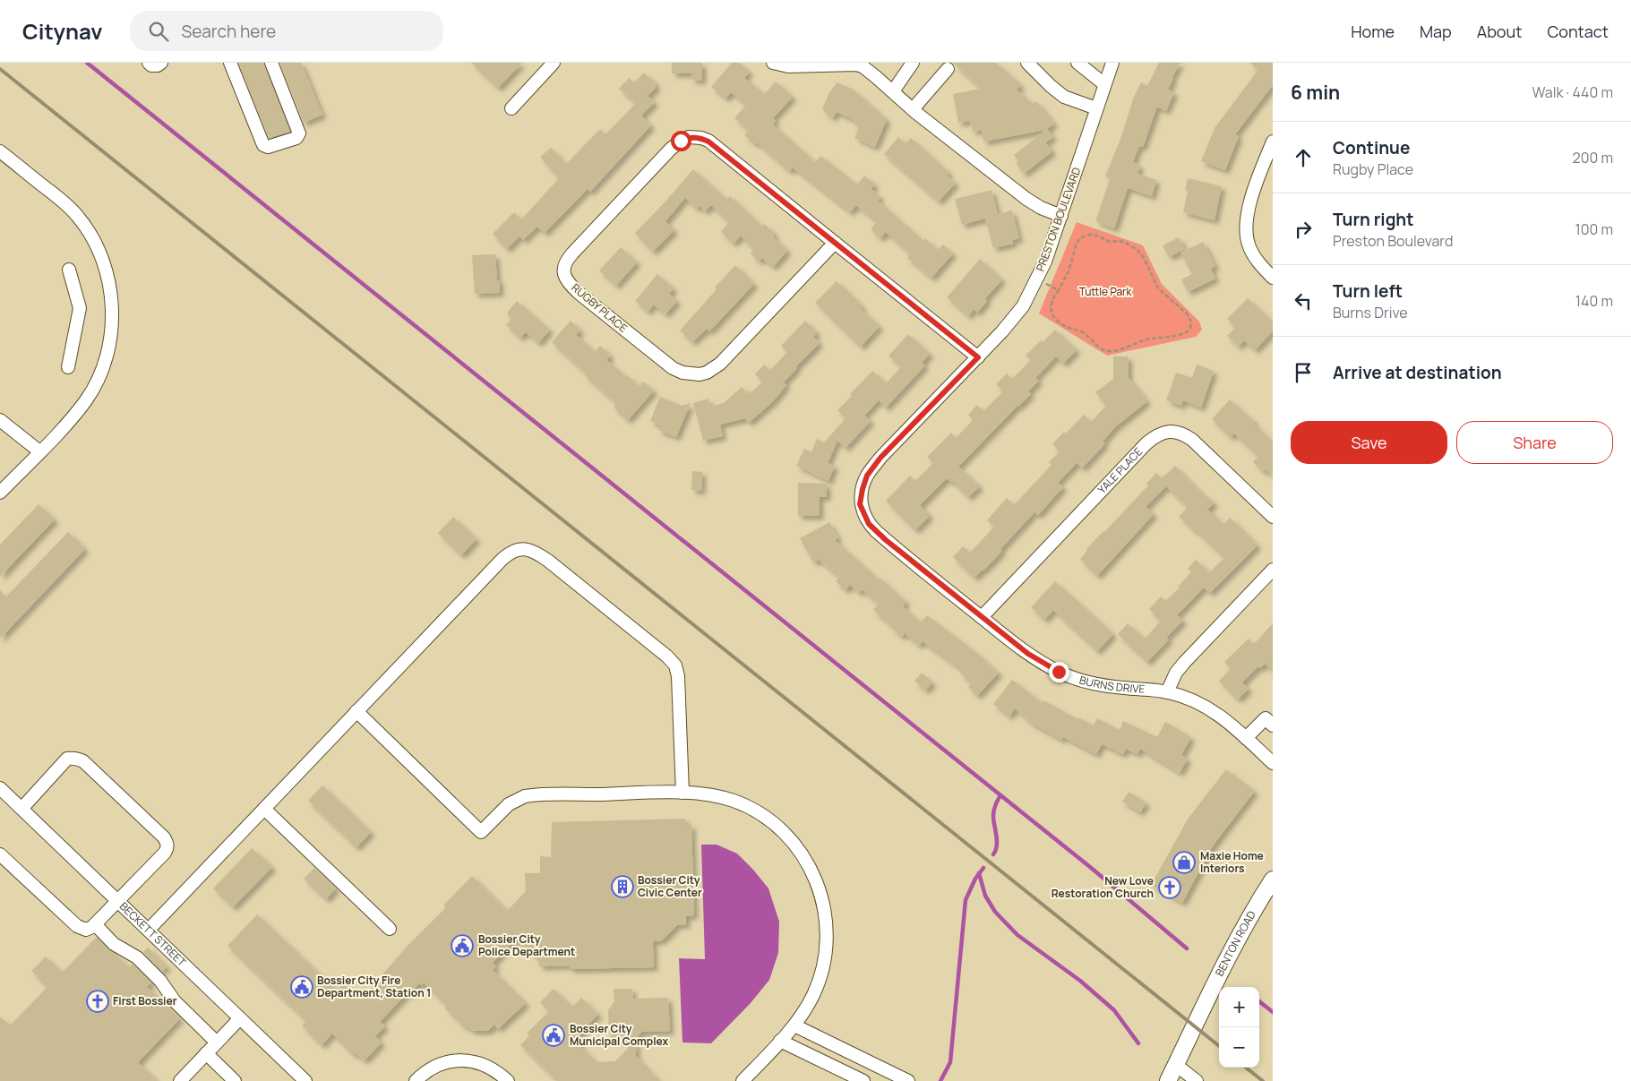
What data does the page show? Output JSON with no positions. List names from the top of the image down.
{
  "streets": {
    "main road": ["BENTON ROAD"],
    "street": [
      "PRESTON BOULEVARD",
      "RUGBY PLACE",
      "YALE PLACE",
      "BURNS DRIVE",
      "BECKETT STREET"
    ]
  },
  "crossings": [
    ["PRESTON BOULEVARD", "RUGBY PLACE"],
    ["PRESTON BOULEVARD", "BURNS DRIVE"],
    ["YALE PLACE", "BURNS DRIVE"]
  ],
  "parks": ["Tuttle Park"],
  "places": {
    "shop": ["Maxie Home Interiors"],
    "building": ["Bossier City Civic Center"],
    "church": ["New Love Restoration Church", "First Bossier"],
    "public building": ["Bossier City Police Department", "Bossier City Fire Department, Station 1", "Bossier City Municipal Complex"]
  },
  "page": {
    "header": "Citynav",
    "search": "Search here",
    "nav": [
      "Home",
      "Map",
      "About",
      "Contact"
    ],
    "heading": ["6 min", "Walk · 440 m"],
    "list": [
      ["Continue", "Rugby Place", "200 m"],
      ["Turn right", "Preston Boulevard", "100 m"],
      ["Turn left", "Burns Drive", "140 m"],
      "Arrive at destination"
    ],
    "buttons": ["Save", "Share"],
    "map_buttons": ["+", "−"]
  }
}
